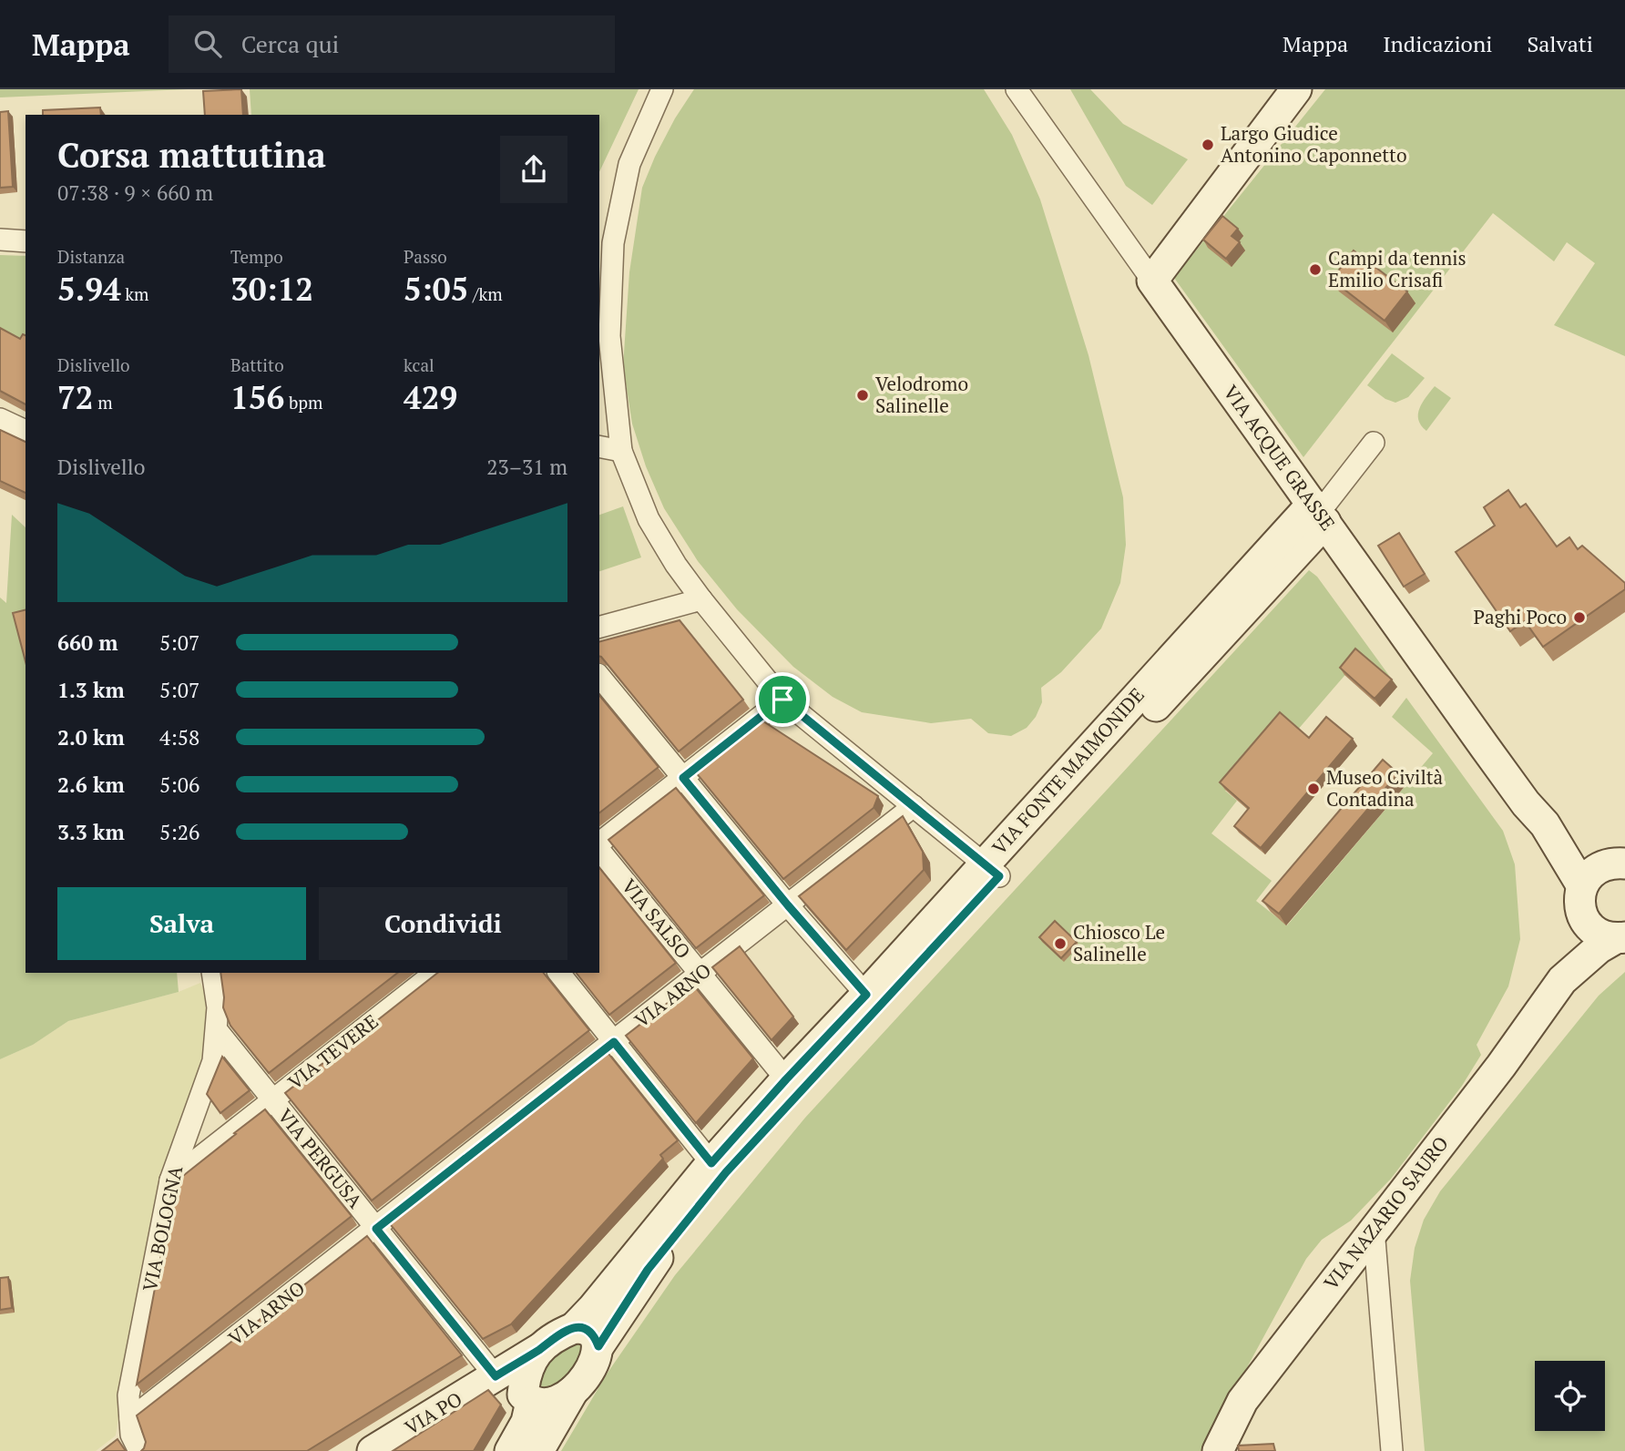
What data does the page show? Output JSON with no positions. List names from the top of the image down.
{
  "streets": {
    "street": [
      "VIA ACQUE GRASSE",
      "VIA FONTE MAIMONIDE",
      "VIA SALSO",
      "VIA ARNO",
      "VIA TEVERE",
      "VIA PERGUSA",
      "VIA NAZARIO SAURO",
      "VIA BOLOGNA",
      "VIA PO"
    ]
  },
  "crossings": [
    ["VIA ACQUE GRASSE", "VIA FONTE MAIMONIDE"],
    ["VIA FONTE MAIMONIDE", "VIA SALSO"],
    ["VIA FONTE MAIMONIDE", "VIA PO"],
    ["VIA SALSO", "VIA ARNO"],
    ["VIA ARNO", "VIA PERGUSA"],
    ["VIA ARNO", "VIA BOLOGNA"],
    ["VIA TEVERE", "VIA PERGUSA"],
    ["VIA TEVERE", "VIA BOLOGNA"],
    ["VIA PERGUSA", "VIA BOLOGNA"],
    ["VIA PERGUSA", "VIA PO"]
  ],
  "places": [
    "Largo Giudice Antonino Caponnetto",
    "Campi da tennis Emilio Crisafi",
    "Velodromo Salinelle",
    "Paghi Poco",
    "Museo Civiltà Contadina",
    "Chiosco Le Salinelle"
  ],
  "page": {
    "header": "Mappa",
    "search": "Cerca qui",
    "nav": ["Mappa", "Indicazioni", "Salvati"],
    "heading": ["Corsa mattutina", "07:38 · 9 × 660 m"],
    "stats": [
      ["Distanza", "5.94 km"],
      ["Tempo", "30:12"],
      ["Passo", "5:05 /km"],
      ["Dislivello", "72 m"],
      ["Battito", "156 bpm"],
      ["kcal", "429"]
    ],
    "chart": ["Dislivello", "23–31 m"],
    "list": [
      {
        "name": "660 m",
        "note": "5:07"
      },
      {
        "name": "1.3 km",
        "note": "5:07"
      },
      {
        "name": "2.0 km",
        "note": "4:58"
      },
      {
        "name": "2.6 km",
        "note": "5:06"
      },
      {
        "name": "3.3 km",
        "note": "5:26"
      }
    ],
    "buttons": ["Salva", "Condividi"]
  }
}
